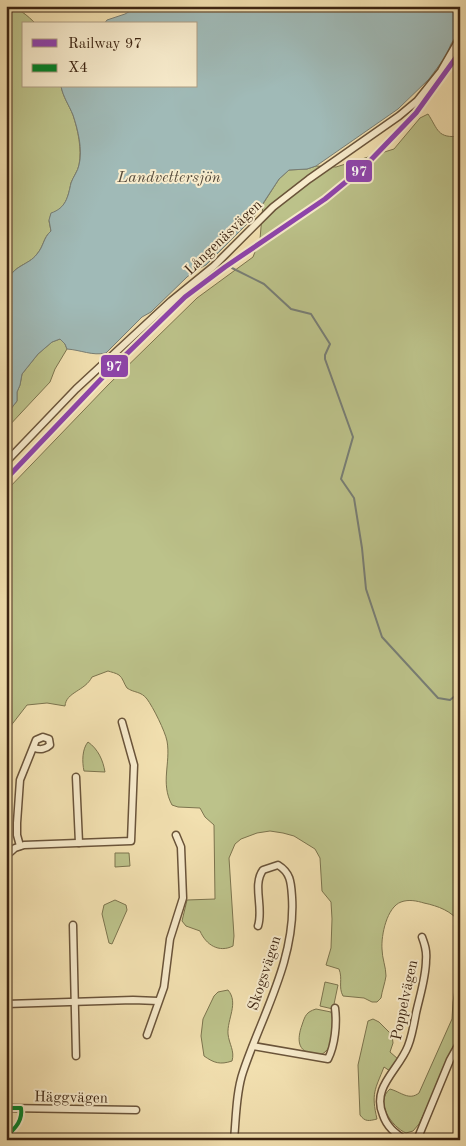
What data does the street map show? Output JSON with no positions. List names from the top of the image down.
{
  "streets": {
    "street": [
      "Långenäsvägen",
      "Skogsvägen",
      "Poppelvägen",
      "Häggvägen"
    ]
  },
  "water": ["Landvettersjön"],
  "lines": ["rail line 97", "transit line X4"],
  "legend": ["Railway 97", "X4"]
}
